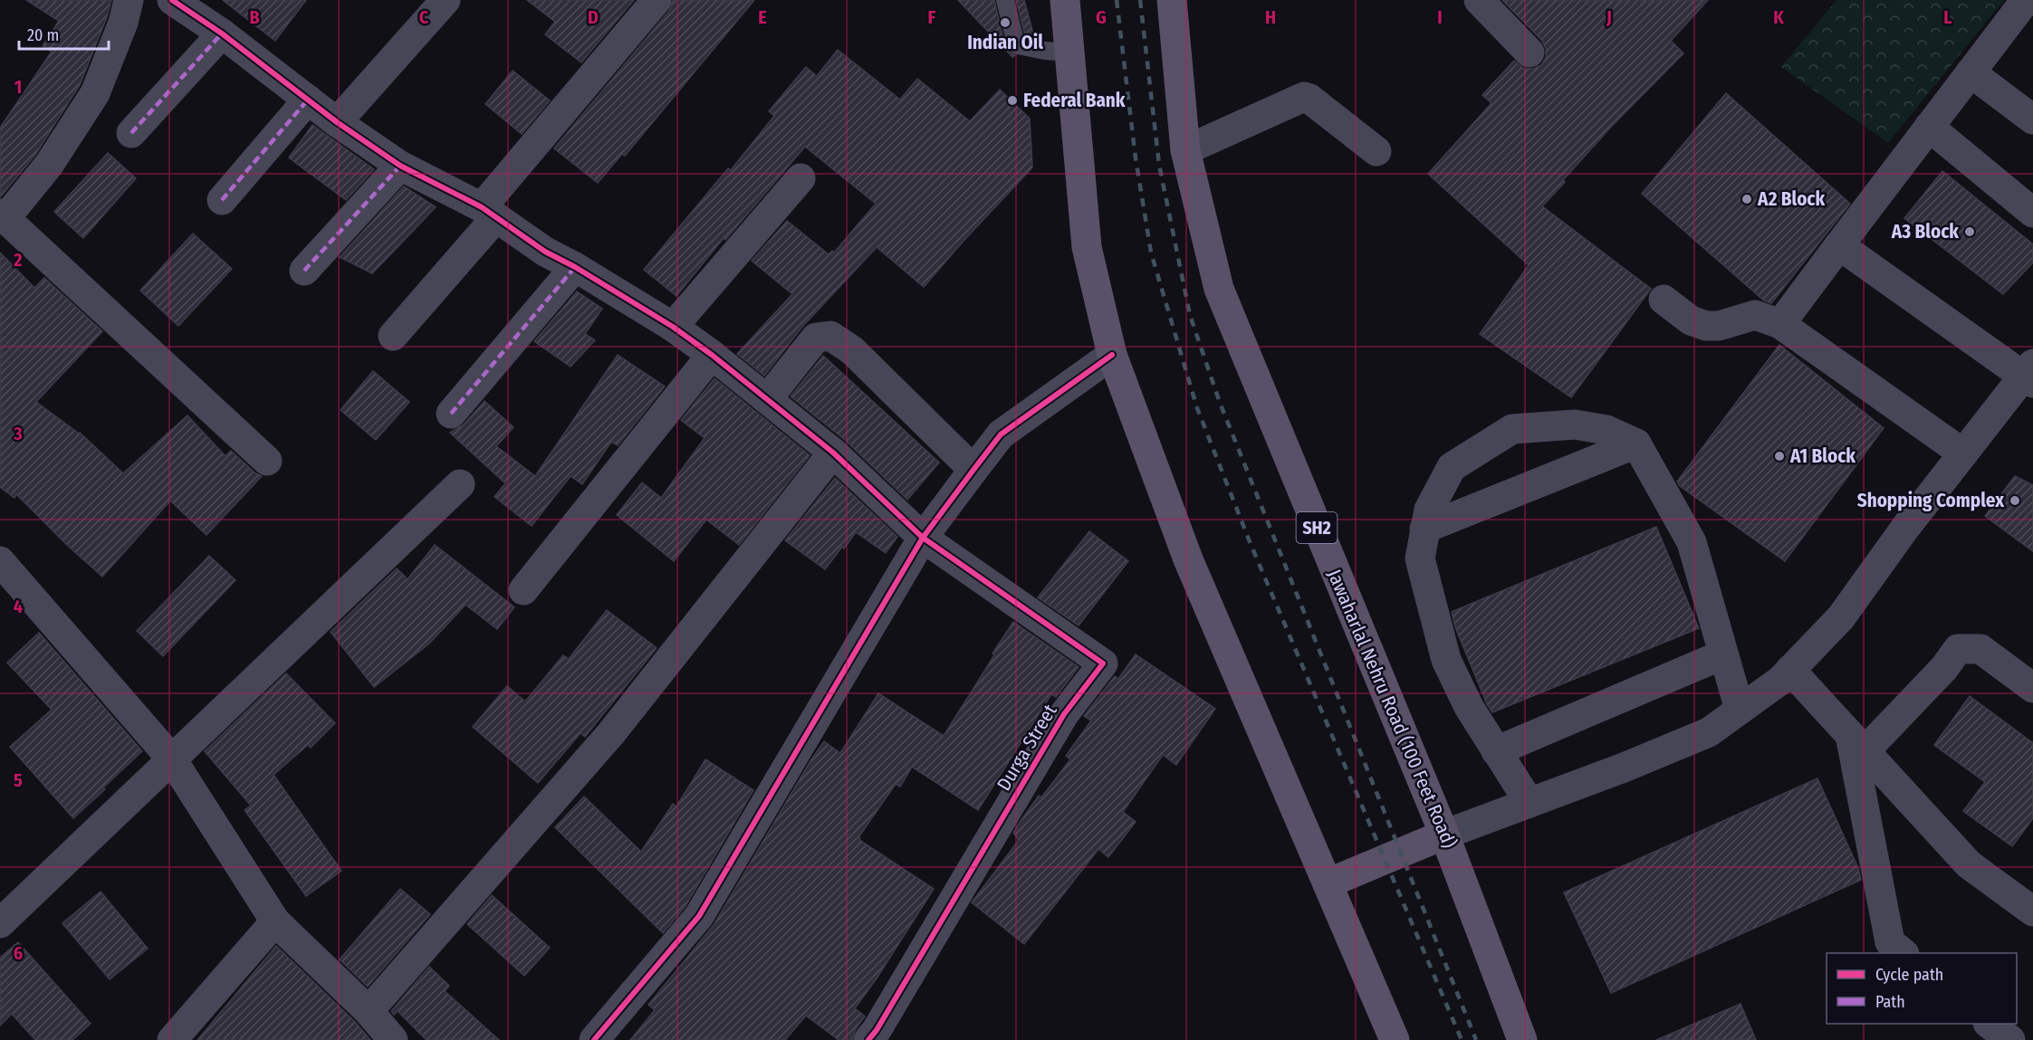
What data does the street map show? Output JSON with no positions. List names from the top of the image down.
{
  "streets": {
    "main road": ["SH2", "Jawaharlal Nehru Road (100 Feet Road)"],
    "street": ["Durga Street"]
  },
  "places": [
    "Indian Oil",
    "Federal Bank",
    "A2 Block",
    "A3 Block",
    "A1 Block",
    "Shopping Complex"
  ],
  "legend": ["Cycle path", "Path"],
  "scale_bar": "20 m",
  "grid": {
    "columns": [
      "B",
      "C",
      "D",
      "E",
      "F",
      "G",
      "H",
      "I",
      "J",
      "K",
      "L"
    ],
    "rows": [
      "1",
      "2",
      "3",
      "4",
      "5",
      "6"
    ]
  }
}
